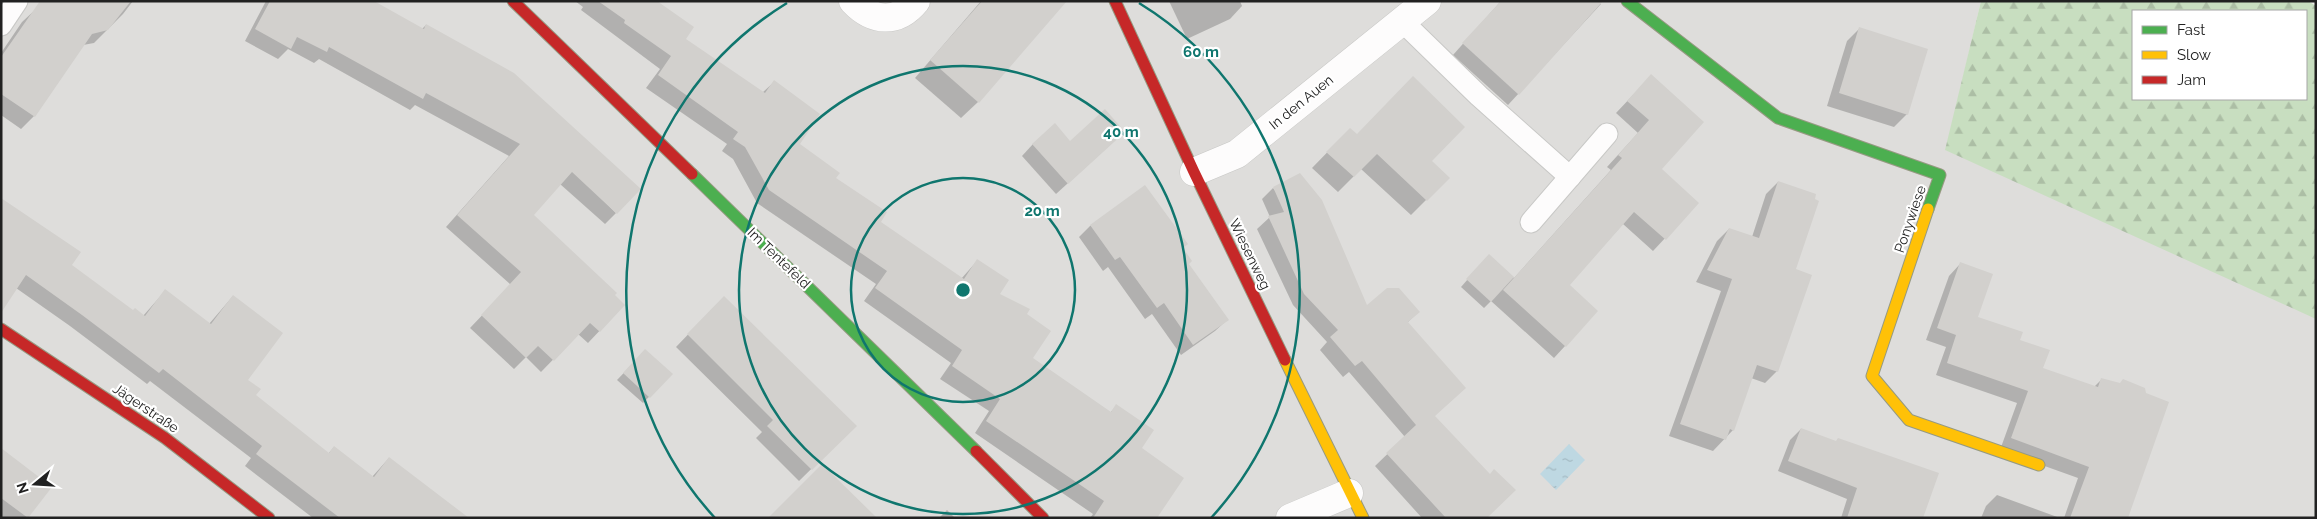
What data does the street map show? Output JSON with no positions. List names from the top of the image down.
{
  "streets": {
    "street": [
      "In den Auen",
      "Ponywiese",
      "Wiesenweg",
      "Im Tentefeld",
      "Jägerstraße"
    ]
  },
  "crossings": [
    ["In den Auen", "Wiesenweg"]
  ],
  "legend": ["Fast", "Slow", "Jam"],
  "north": "left",
  "rings": ["60 m", "40 m", "20 m"]
}
